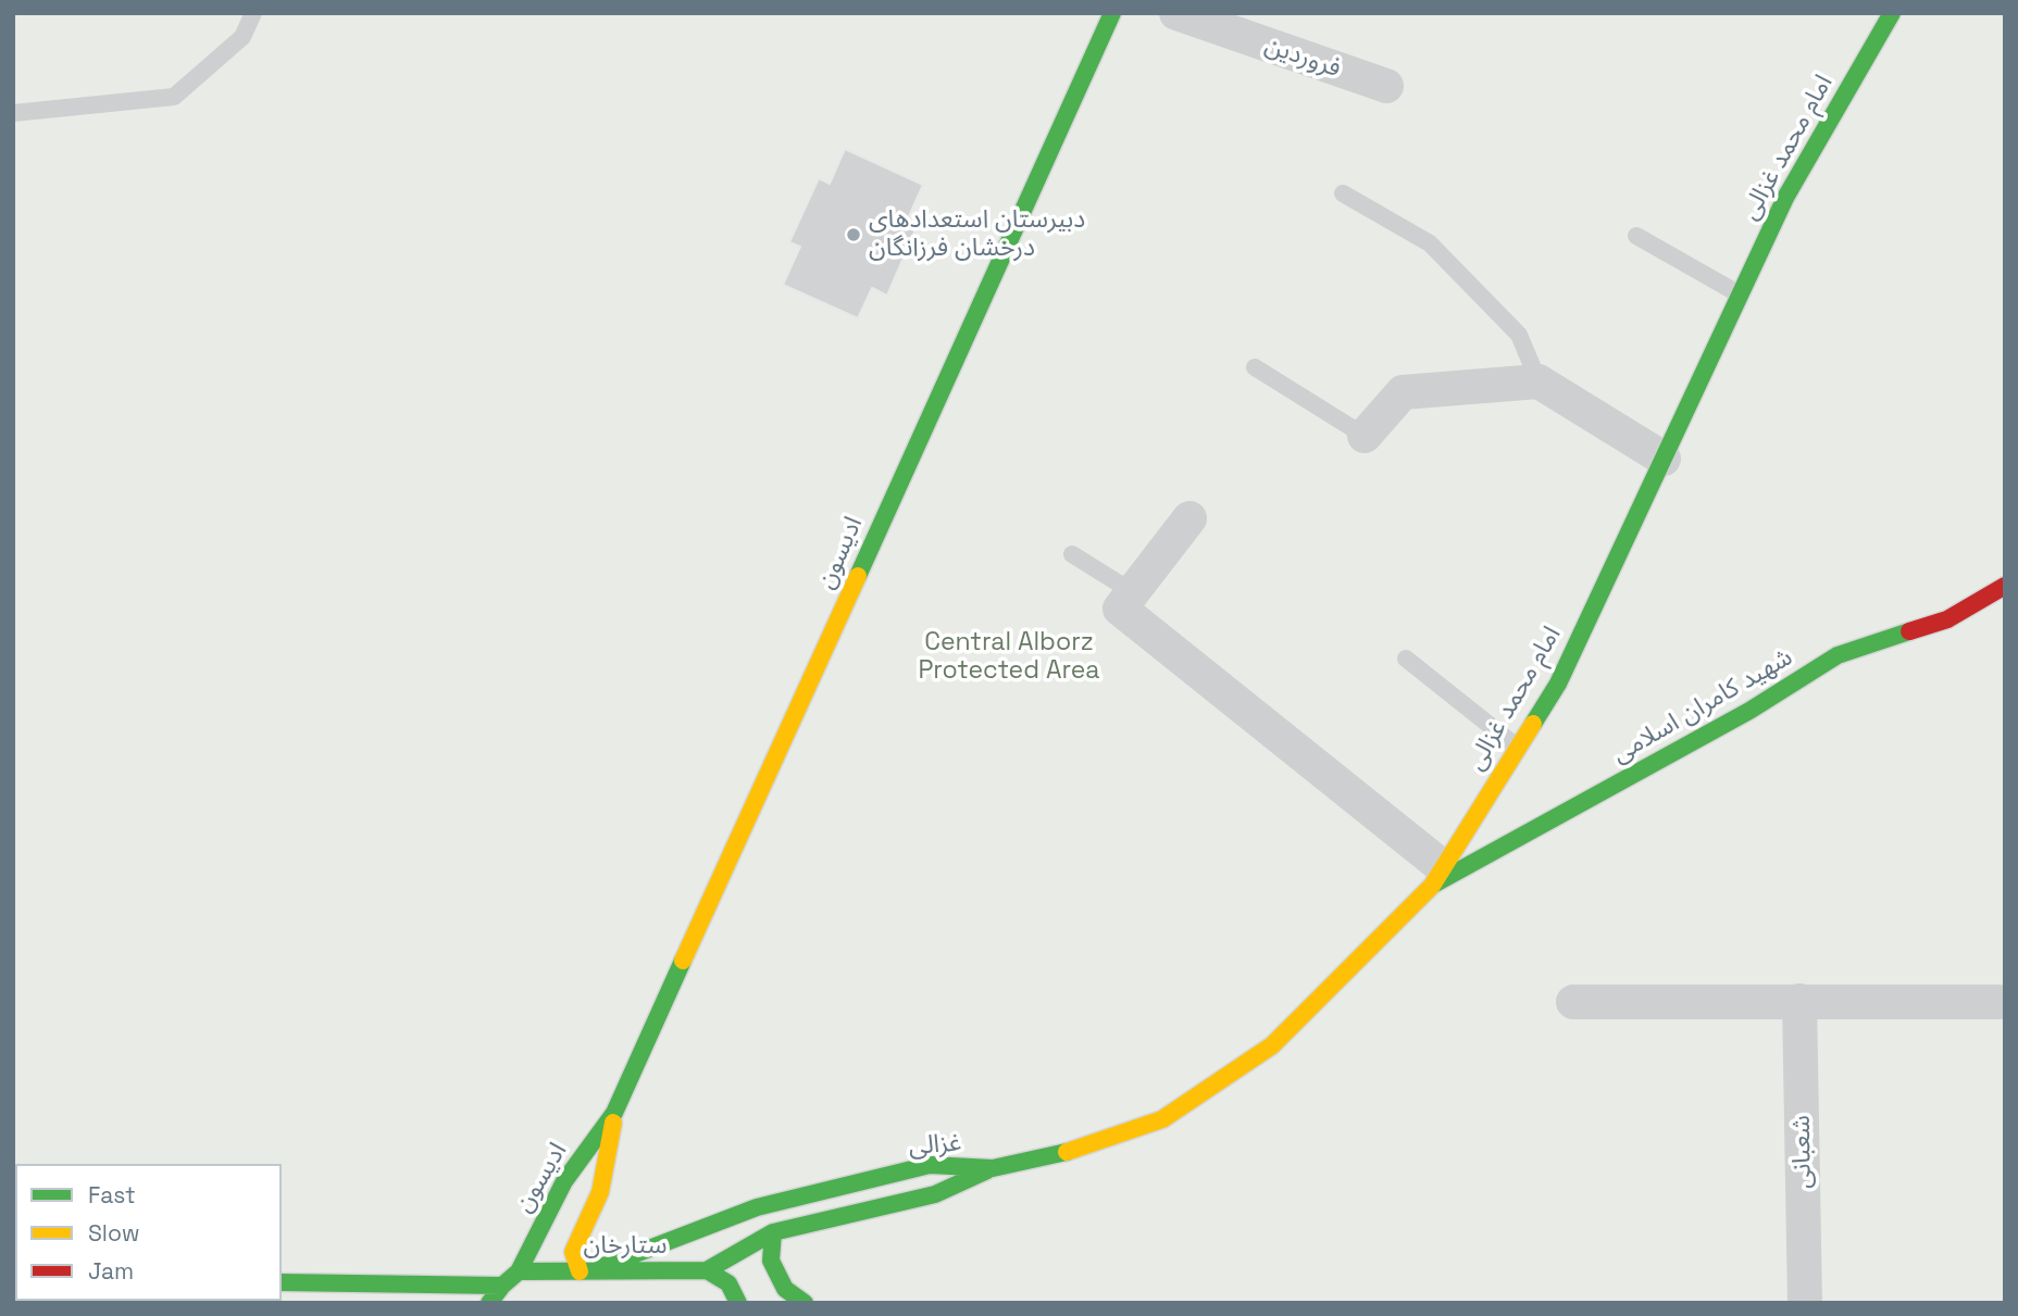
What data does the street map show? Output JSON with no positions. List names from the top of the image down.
{
  "streets": {
    "street": [
      "فروردین",
      "امام محمد غزالی",
      "ادیسون",
      "شهید کامران اسلامی",
      "غزالی",
      "شعبانی",
      "ستارخان"
    ]
  },
  "crossings": [
    ["امام محمد غزالی", "شهید کامران اسلامی"],
    ["امام محمد غزالی", "غزالی"],
    ["ادیسون", "غزالی"],
    ["ادیسون", "ستارخان"],
    ["غزالی", "ستارخان"]
  ],
  "parks": ["Central Alborz Protected Area"],
  "places": ["دبیرستان استعدادهای درخشان فرزانگان"],
  "legend": ["Fast", "Slow", "Jam"]
}
